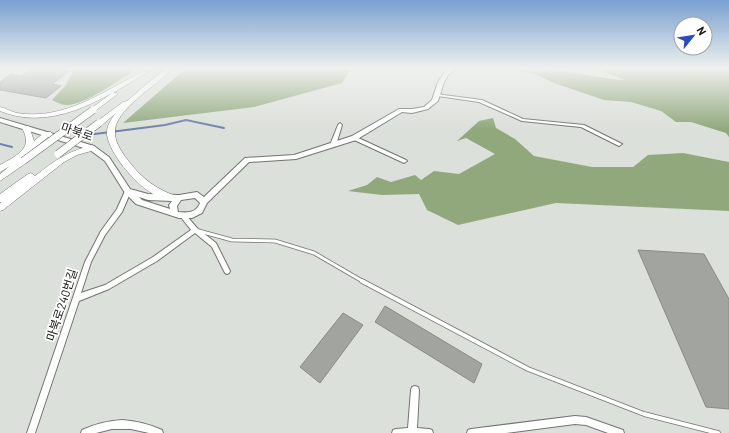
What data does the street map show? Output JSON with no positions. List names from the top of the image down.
{
  "streets": {
    "street": ["마북로", "마북로240번길"]
  },
  "crossings": [
    ["마북로", "마북로240번길"]
  ],
  "north": "top right"
}
